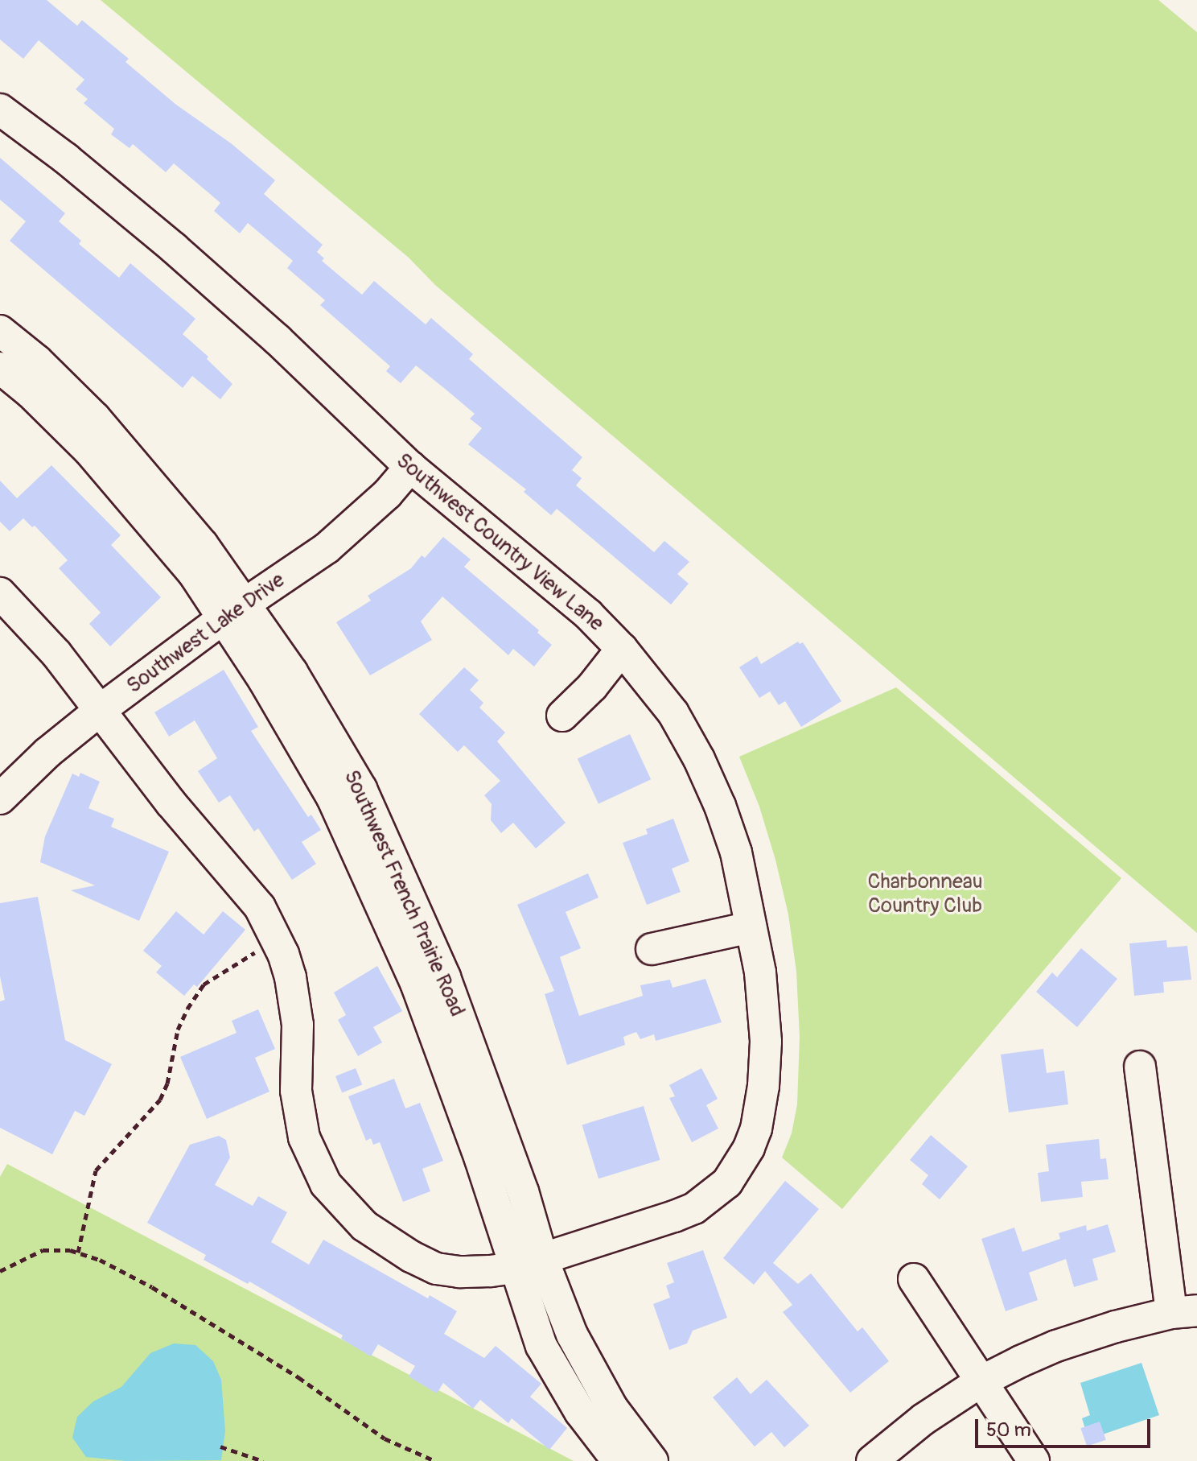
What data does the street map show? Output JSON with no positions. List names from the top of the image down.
{
  "streets": {
    "street": ["Southwest Country View Lane", "Southwest Lake Drive", "Southwest French Prairie Road"]
  },
  "crossings": [
    ["Southwest Country View Lane", "Southwest Lake Drive"],
    ["Southwest Country View Lane", "Southwest French Prairie Road"],
    ["Southwest Lake Drive", "Southwest French Prairie Road"]
  ],
  "parks": ["Charbonneau Country Club"],
  "scale_bar": "50 m"
}
